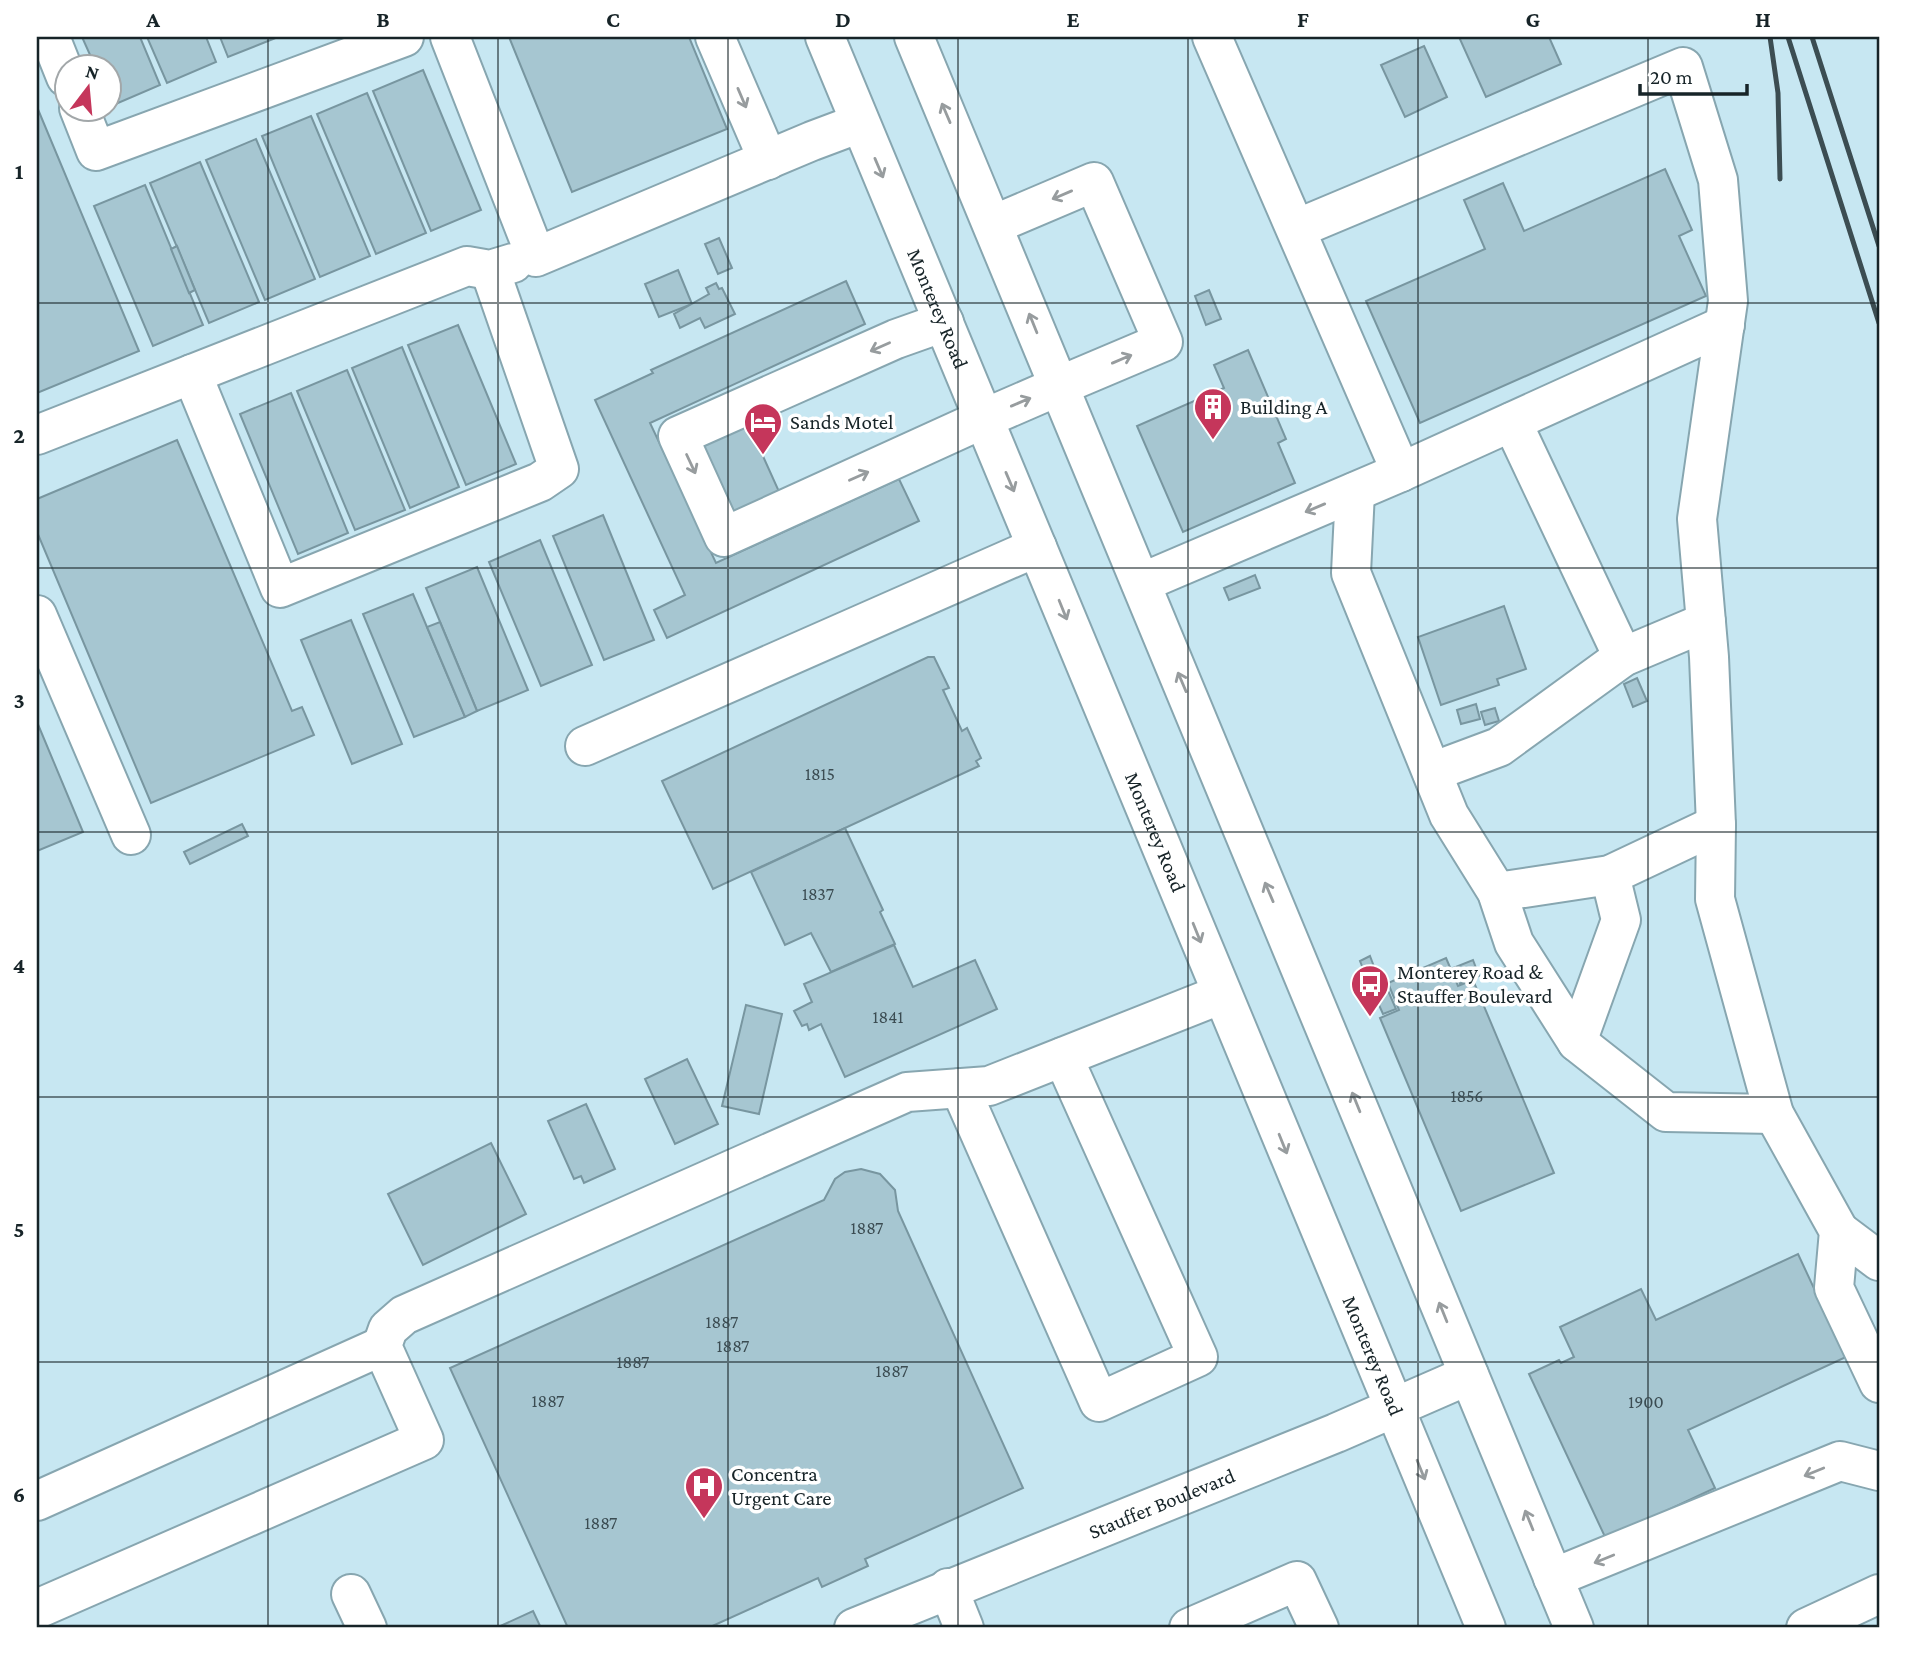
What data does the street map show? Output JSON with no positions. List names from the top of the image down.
{
  "streets": {
    "main road": ["Monterey Road", "Stauffer Boulevard"]
  },
  "crossings": [
    ["Monterey Road", "Stauffer Boulevard"]
  ],
  "places": {
    "building": ["Building A"],
    "hotel": ["Sands Motel"],
    "bus stop": ["Monterey Road & Stauffer Boulevard"],
    "hospital": ["Concentra Urgent Care"]
  },
  "house_numbers": [
    "1815",
    "1837",
    "1841",
    "1856",
    "1887",
    "1887",
    "1887",
    "1887",
    "1887",
    "1887",
    "1900",
    "1887"
  ],
  "scale_bar": "20 m",
  "north": "top",
  "grid": {
    "columns": [
      "A",
      "B",
      "C",
      "D",
      "E",
      "F",
      "G",
      "H"
    ],
    "rows": [
      "1",
      "2",
      "3",
      "4",
      "5",
      "6"
    ]
  }
}
